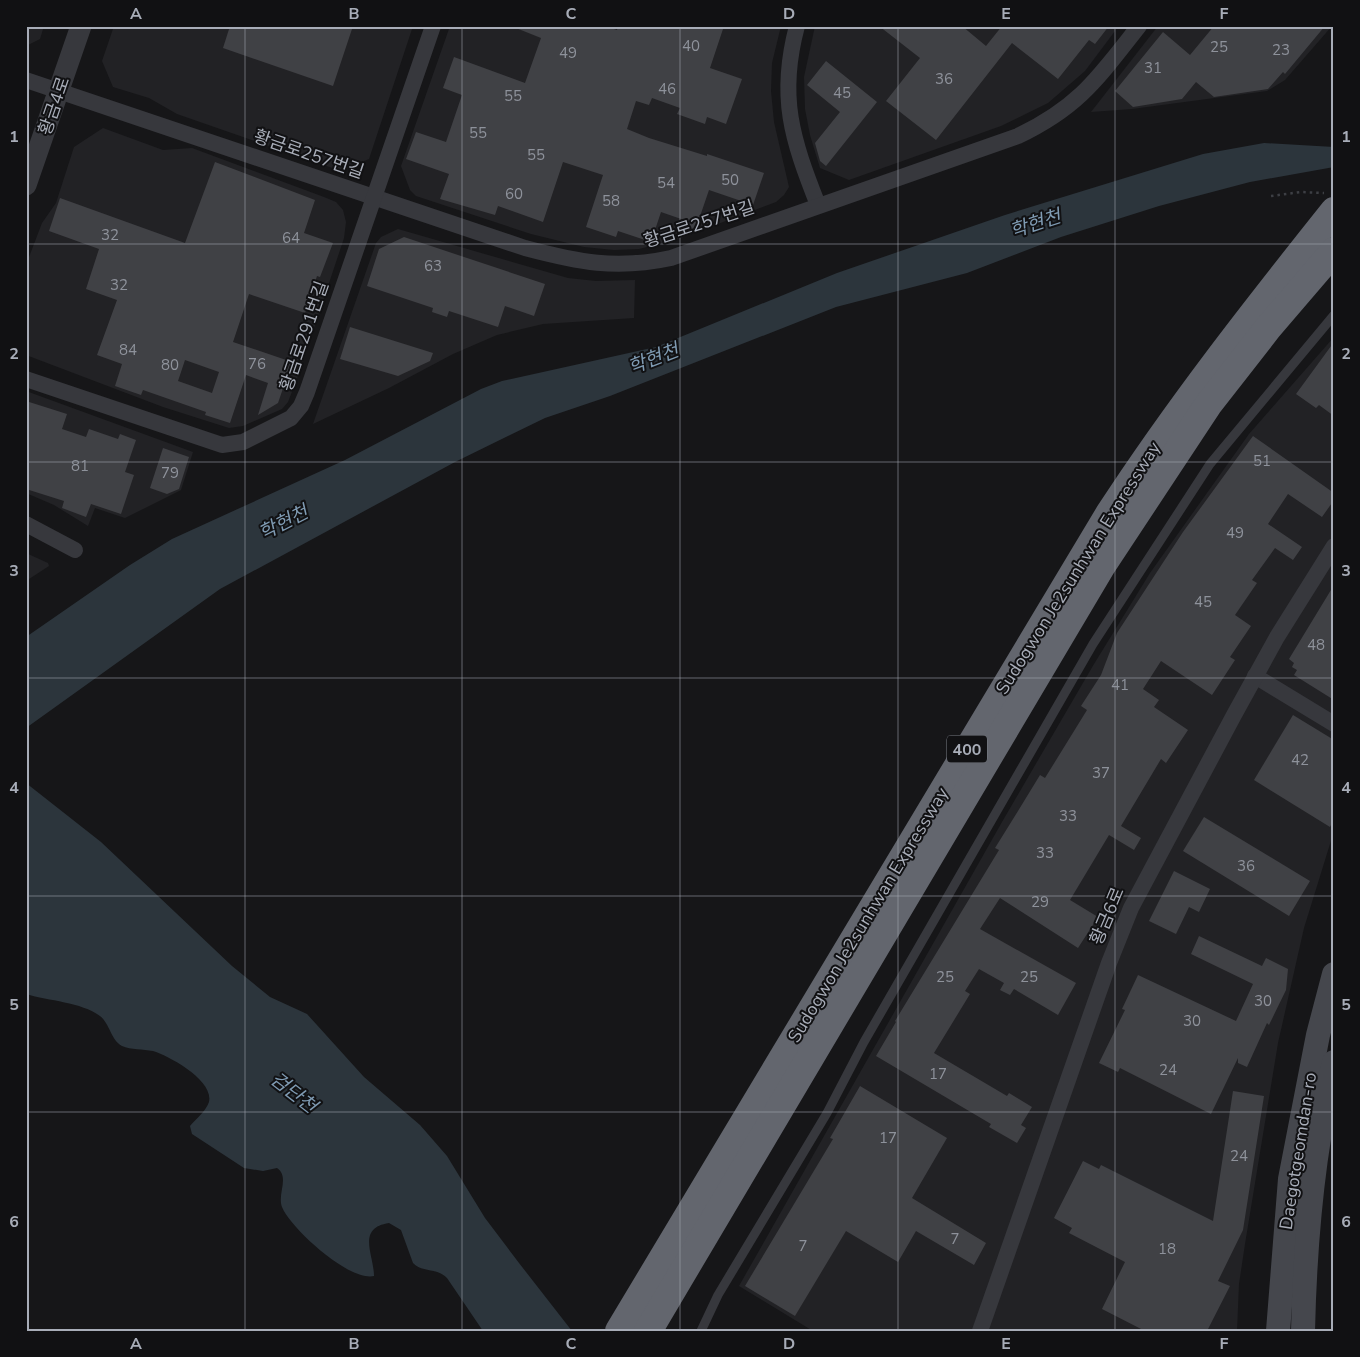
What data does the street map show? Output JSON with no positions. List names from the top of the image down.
{
  "streets": {
    "highway": ["Sudogwon Je2sunhwan Expressway", "400"],
    "main road": ["Daegotgeomdan-ro"],
    "street": [
      "황금4로",
      "황금로257번길",
      "황금로291번길",
      "황금6로"
    ]
  },
  "crossings": [
    ["황금4로", "황금로257번길"],
    ["황금로257번길", "황금로291번길"]
  ],
  "water": ["학현천", "검단천"],
  "house_numbers": [
    "40",
    "25",
    "23",
    "49",
    "31",
    "36",
    "46",
    "45",
    "55",
    "55",
    "55",
    "50",
    "54",
    "60",
    "58",
    "32",
    "64",
    "63",
    "32",
    "84",
    "76",
    "80",
    "51",
    "81",
    "79",
    "49",
    "45",
    "48",
    "41",
    "42",
    "37",
    "33",
    "33",
    "36",
    "29",
    "25",
    "25",
    "30",
    "30",
    "24",
    "17",
    "17",
    "24",
    "7",
    "7",
    "18"
  ],
  "grid": {
    "columns": [
      "A",
      "B",
      "C",
      "D",
      "E",
      "F"
    ],
    "rows": [
      "1",
      "2",
      "3",
      "4",
      "5",
      "6"
    ]
  }
}
